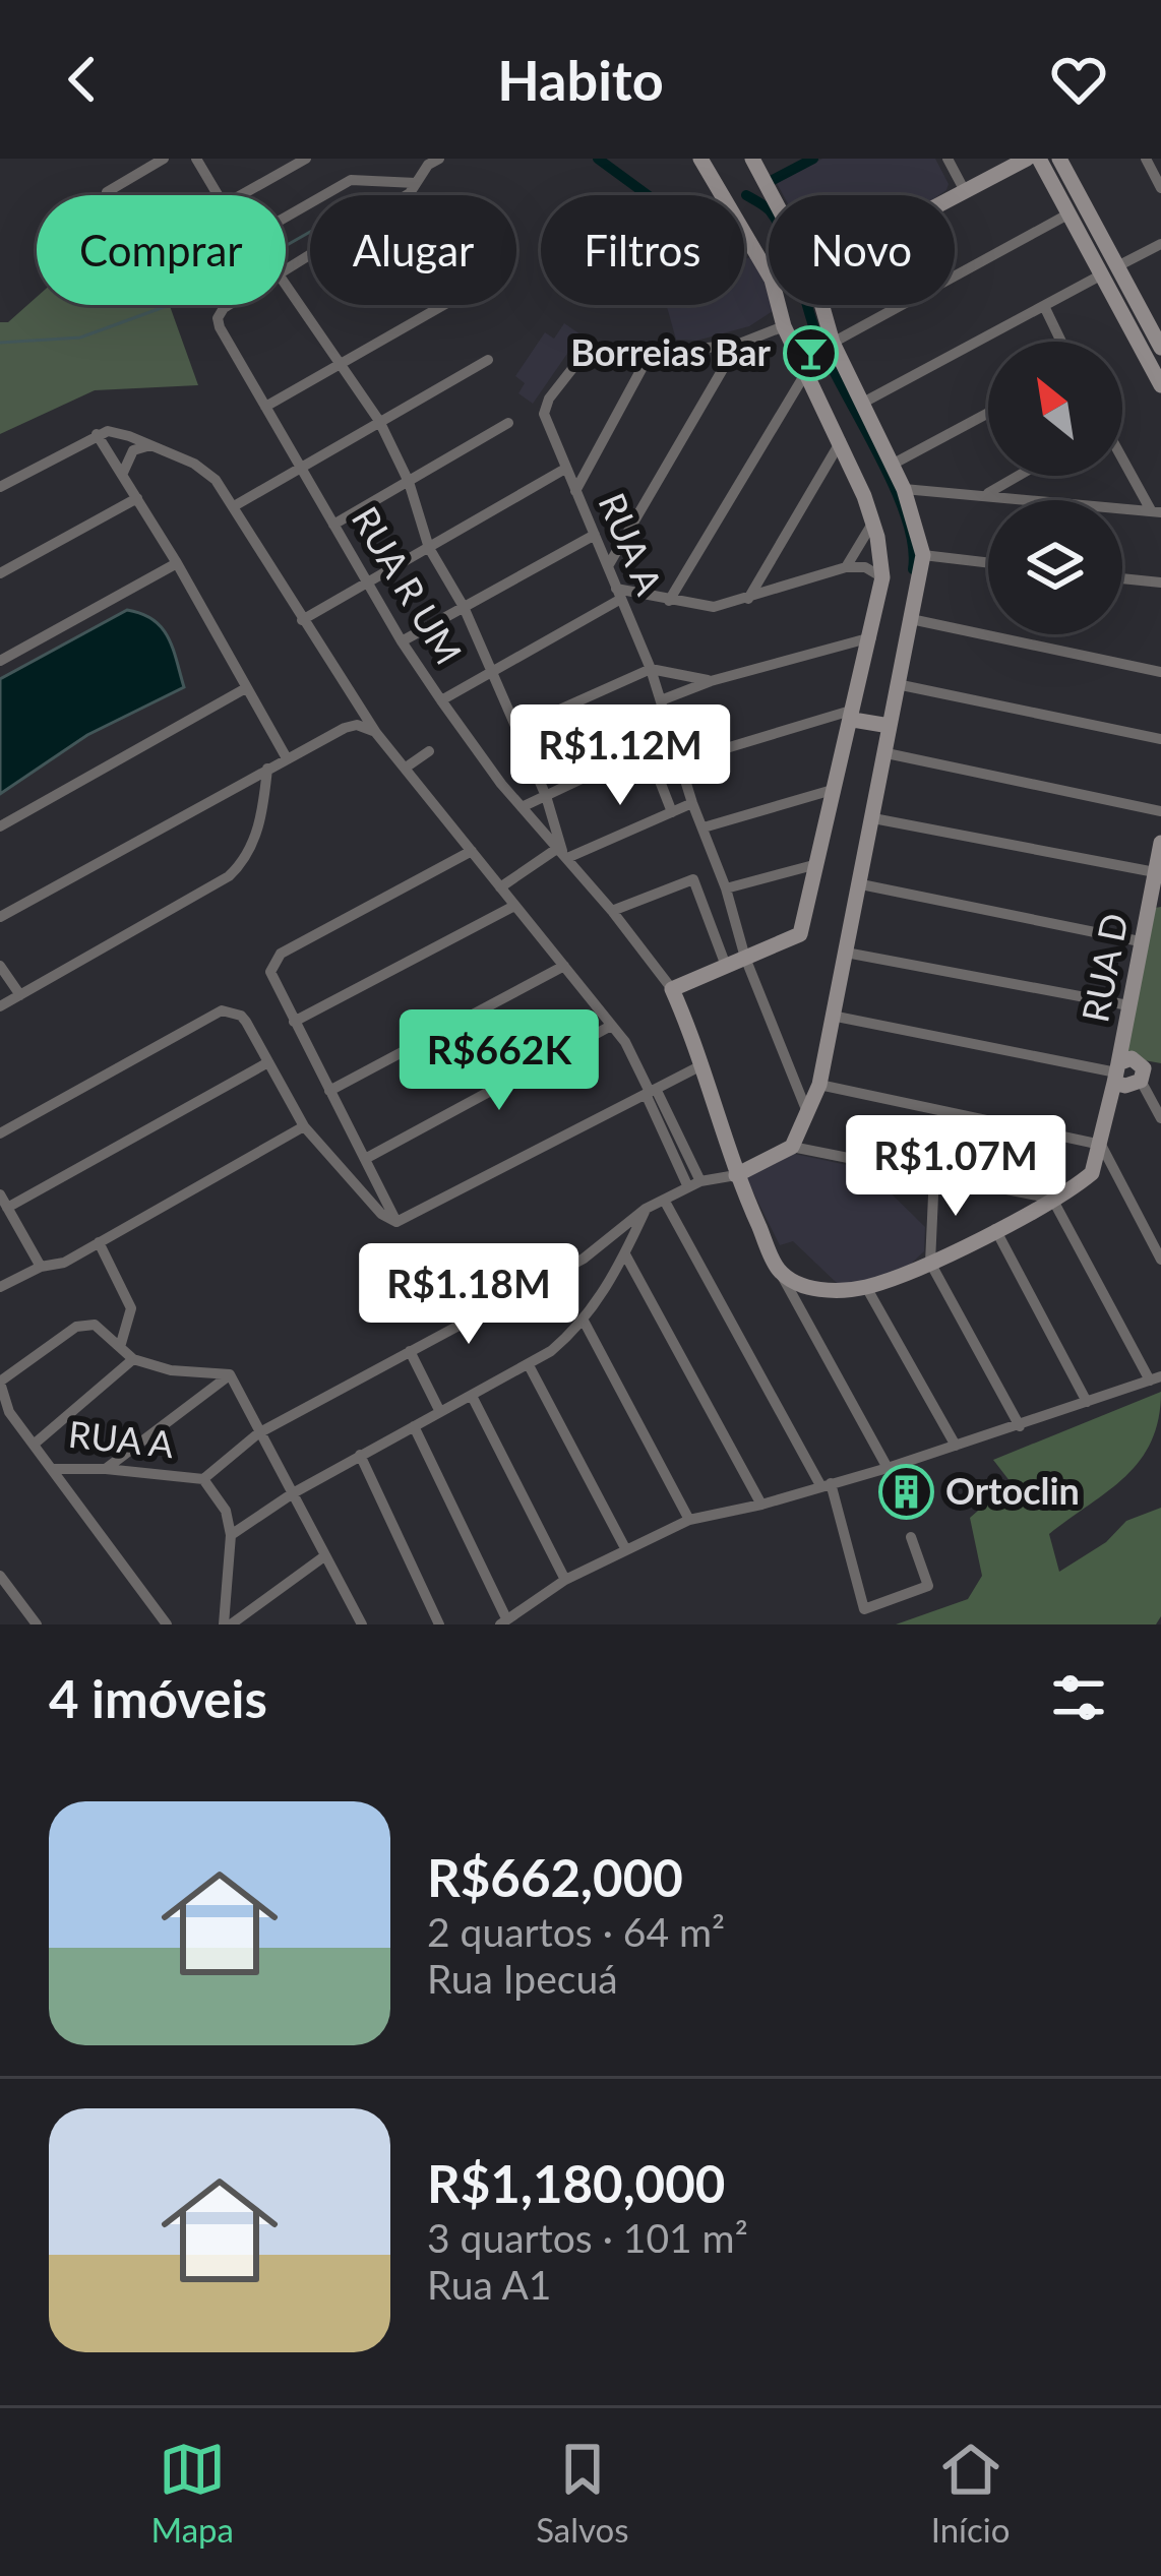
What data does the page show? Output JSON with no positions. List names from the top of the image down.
{
  "streets": {
    "street": ["RUA A", "RUA R UM", "RUA D"]
  },
  "places": {
    "bar": ["Borreias Bar"],
    "building": ["Ortoclin"]
  },
  "north": "top left",
  "page": {
    "header": "Habito",
    "chip": [
      "Comprar",
      "Alugar",
      "Filtros",
      "Novo"
    ],
    "price": [
      "R$1.12M",
      "R$662K",
      "R$1.07M",
      "R$1.18M"
    ],
    "heading": "4 imóveis",
    "list": [
      {
        "name": "R$662,000",
        "note": "2 quartos · 64 m² · Rua Ipecuá"
      },
      {
        "name": "R$1,180,000",
        "note": "3 quartos · 101 m² · Rua A1"
      }
    ],
    "tabs": ["Mapa", "Salvos", "Início"]
  }
}
